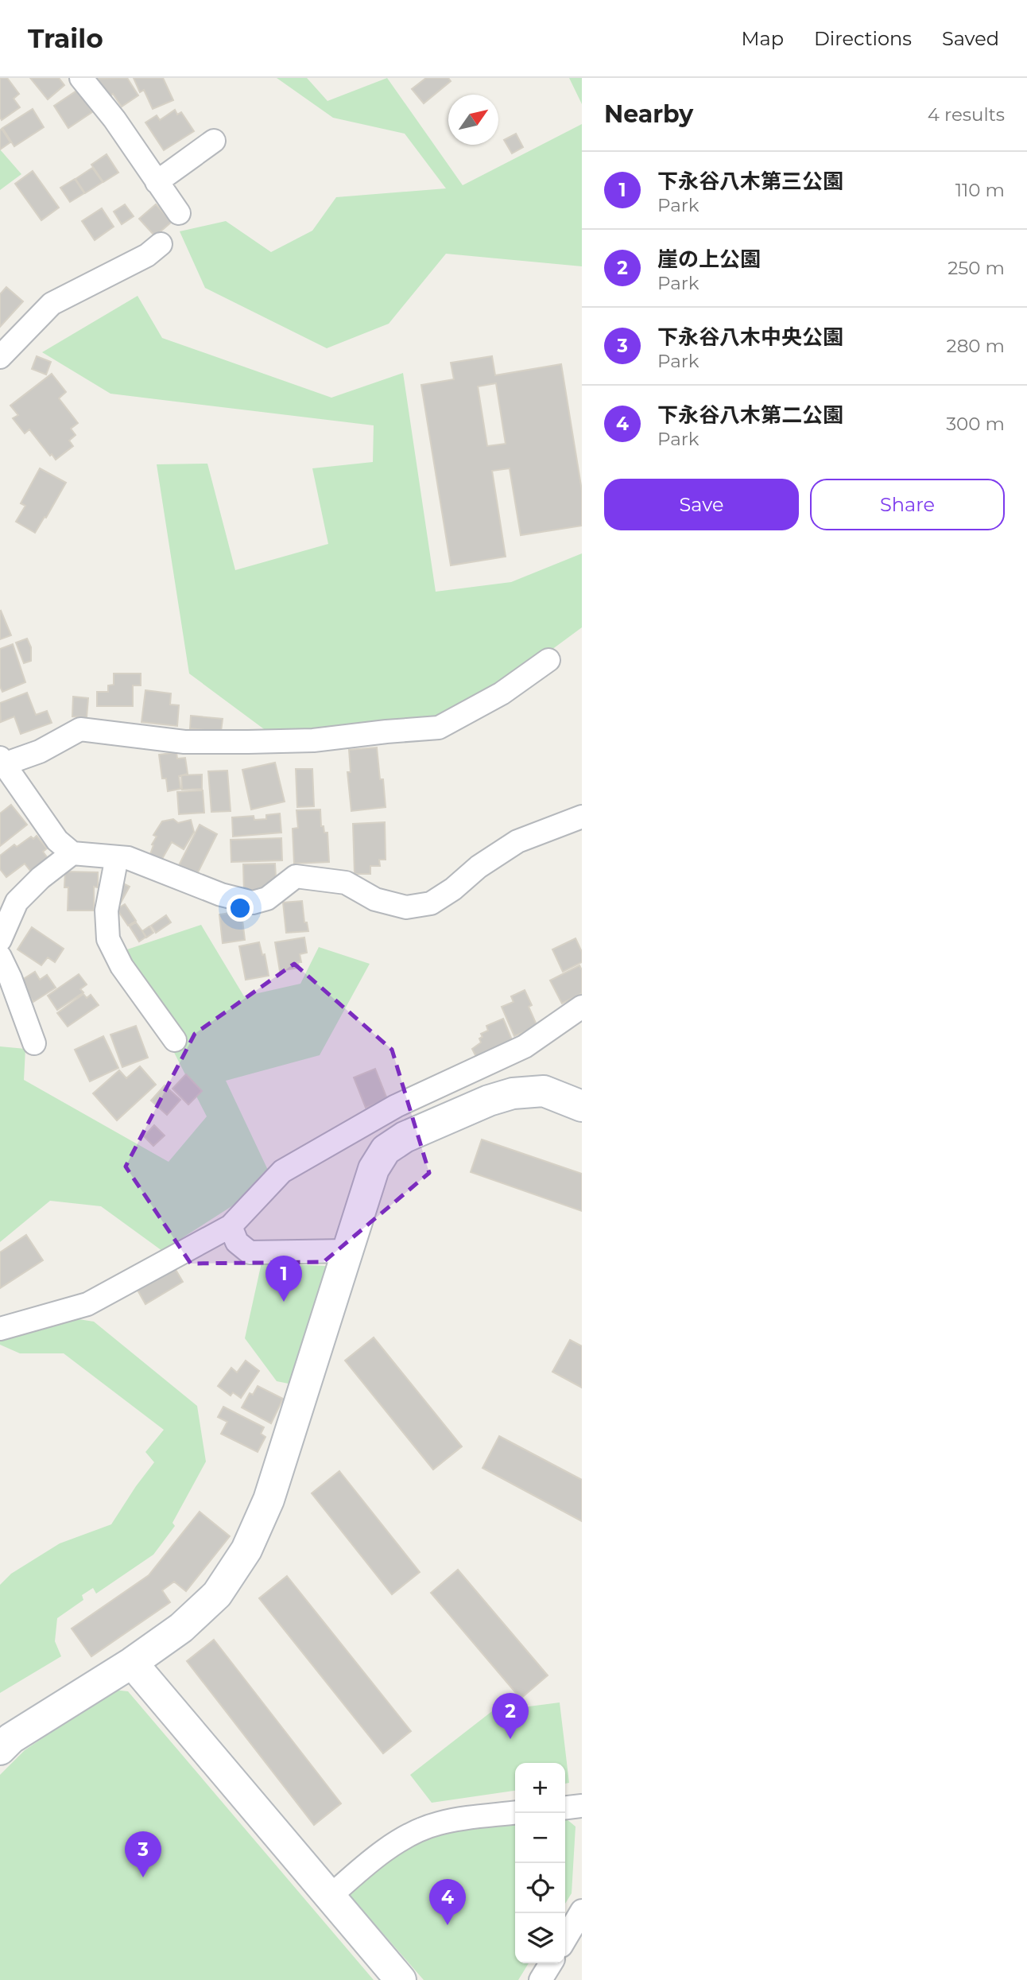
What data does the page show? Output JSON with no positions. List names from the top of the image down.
{
  "north": "top right",
  "page": {
    "header": "Trailo",
    "nav": ["Map", "Directions", "Saved"],
    "heading": ["Nearby", "4 results"],
    "list": [
      {
        "mark": "1",
        "name": "下永谷八木第三公園",
        "note": "Park",
        "value": "110 m"
      },
      {
        "mark": "2",
        "name": "崖の上公園",
        "note": "Park",
        "value": "250 m"
      },
      {
        "mark": "3",
        "name": "下永谷八木中央公園",
        "note": "Park",
        "value": "280 m"
      },
      {
        "mark": "4",
        "name": "下永谷八木第二公園",
        "note": "Park",
        "value": "300 m"
      }
    ],
    "buttons": ["Save", "Share"],
    "pins": [
      "1",
      "2",
      "3",
      "4"
    ],
    "map_buttons": ["+", "−"]
  }
}
